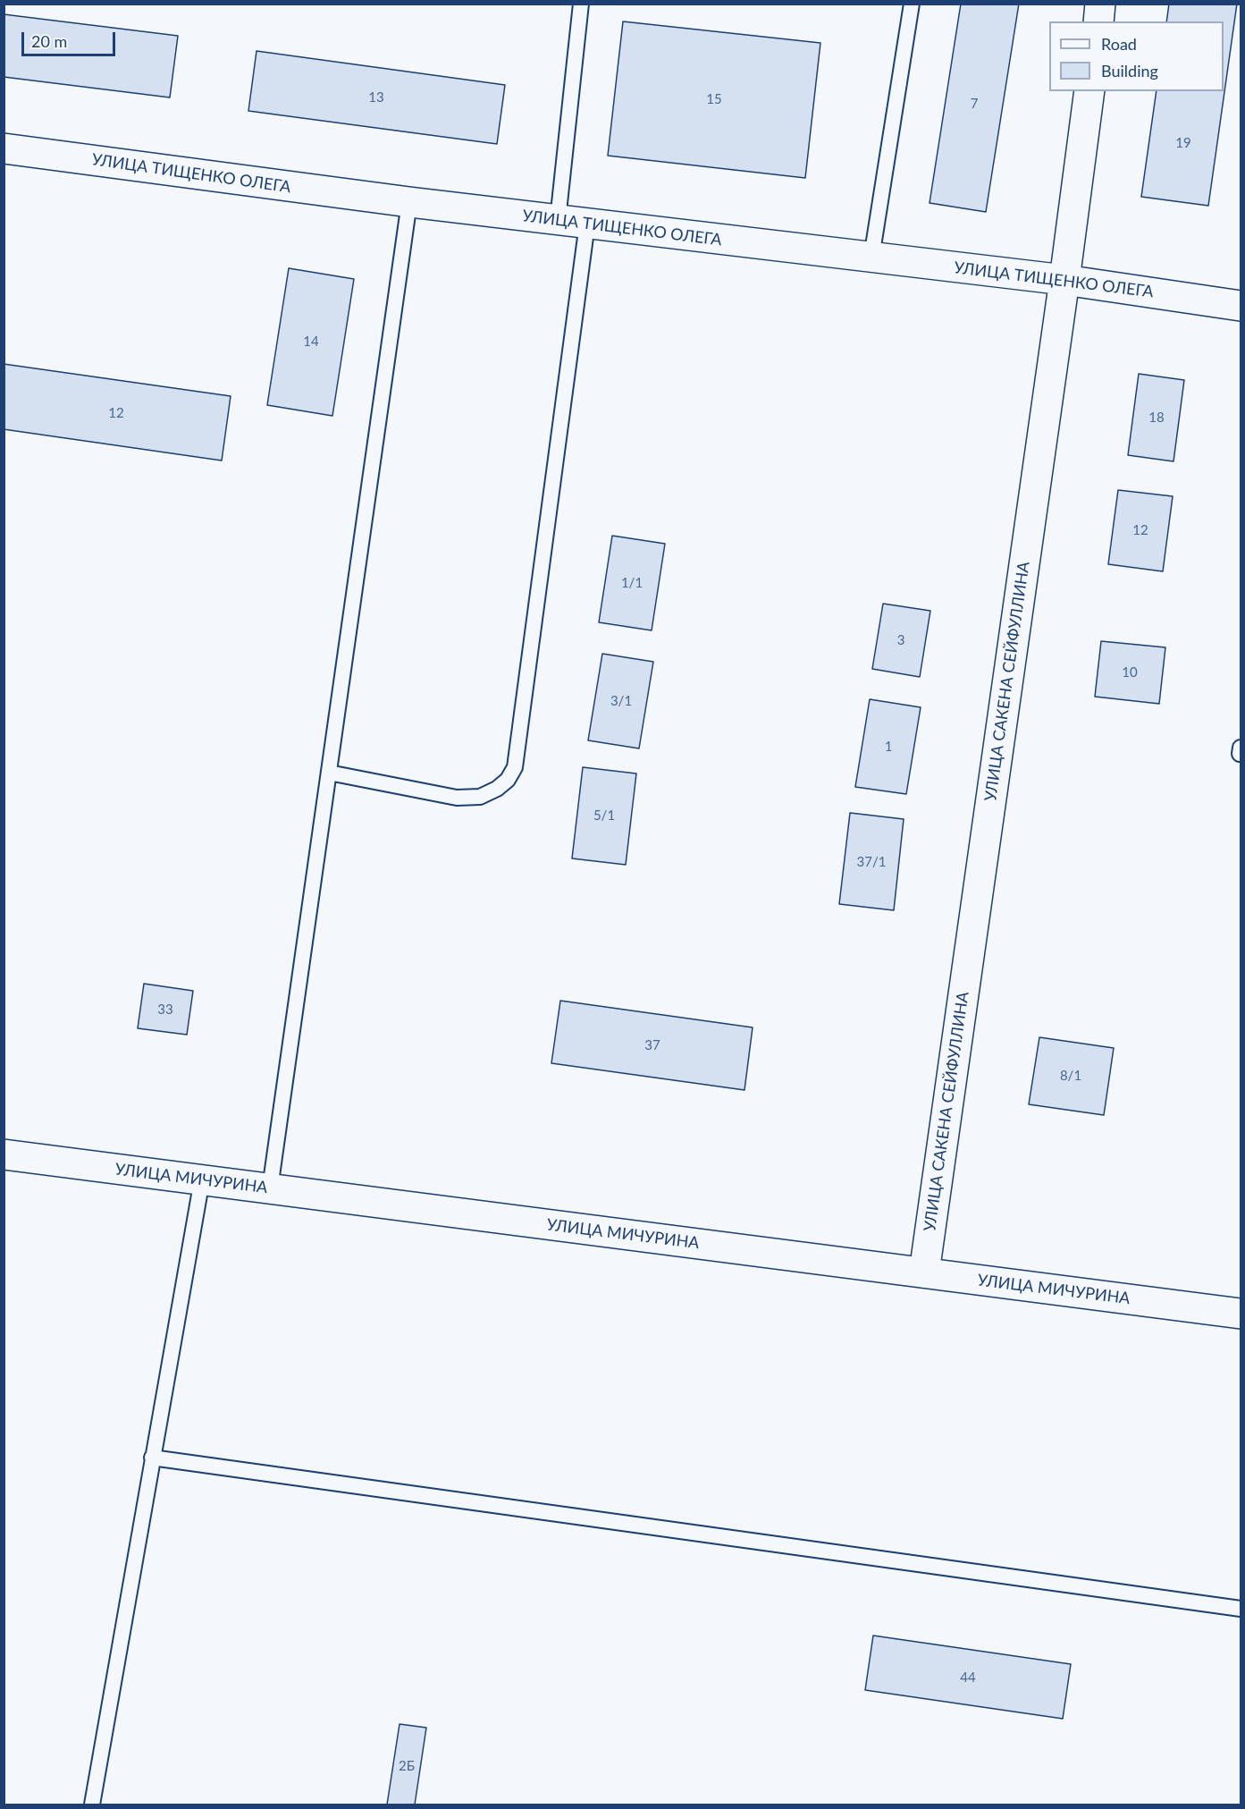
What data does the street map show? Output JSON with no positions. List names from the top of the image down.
{
  "streets": {
    "street": ["УЛИЦА ТИЩЕНКО ОЛЕГА", "УЛИЦА САКЕНА СЕЙФУЛЛИНА", "УЛИЦА МИЧУРИНА"]
  },
  "crossings": [
    ["УЛИЦА ТИЩЕНКО ОЛЕГА", "УЛИЦА САКЕНА СЕЙФУЛЛИНА"],
    ["УЛИЦА САКЕНА СЕЙФУЛЛИНА", "УЛИЦА МИЧУРИНА"]
  ],
  "house_numbers": [
    "13",
    "15",
    "7",
    "19",
    "14",
    "12",
    "18",
    "12",
    "1/1",
    "3",
    "10",
    "3/1",
    "1",
    "5/1",
    "37/1",
    "33",
    "37",
    "8/1",
    "44",
    "2Б"
  ],
  "legend": ["Road", "Building"],
  "scale_bar": "20 m"
}
